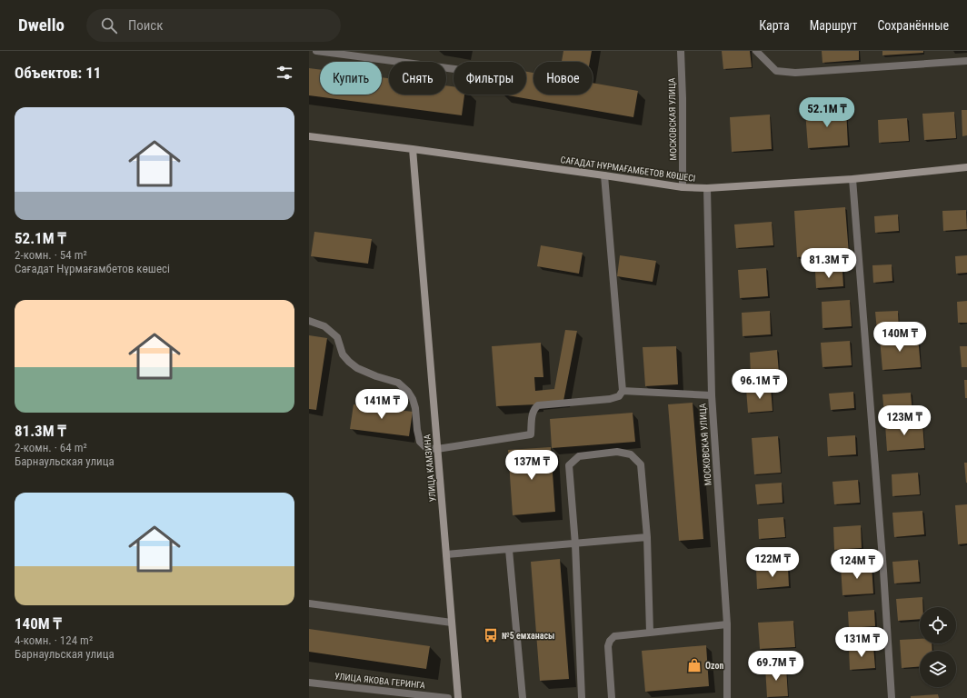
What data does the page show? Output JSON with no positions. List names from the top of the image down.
{
  "streets": {
    "main road": ["САҒАДАТ НҰРМАҒАМБЕТОВ КӨШЕСІ", "УЛИЦА КАМЗИНА"],
    "street": ["МОСКОВСКАЯ УЛИЦА", "УЛИЦА ЯКОВА ГЕРИНГА"]
  },
  "crossings": [
    ["МОСКОВСКАЯ УЛИЦА", "САҒАДАТ НҰРМАҒАМБЕТОВ КӨШЕСІ"],
    ["САҒАДАТ НҰРМАҒАМБЕТОВ КӨШЕСІ", "УЛИЦА КАМЗИНА"]
  ],
  "places": {
    "bus stop": ["№5 емханасы"],
    "shop": ["Ozon"]
  },
  "page": {
    "header": "Dwello",
    "search": "Поиск",
    "nav": ["Карта", "Маршрут", "Сохранённые"],
    "heading": "Объектов: 11",
    "chip": [
      "Купить",
      "Снять",
      "Фильтры",
      "Новое"
    ],
    "list": [
      {
        "name": "52.1M ₸",
        "note": "2-комн. · 54 m² · Сағадат Нұрмағамбетов көшесі"
      },
      {
        "name": "81.3M ₸",
        "note": "2-комн. · 64 m² · Барнаульская улица"
      },
      {
        "name": "140M ₸",
        "note": "4-комн. · 124 m² · Барнаульская улица"
      }
    ],
    "price": [
      "52.1M ₸",
      "81.3M ₸",
      "140M ₸",
      "96.1M ₸",
      "141M ₸",
      "123M ₸",
      "137M ₸",
      "122M ₸",
      "124M ₸",
      "131M ₸",
      "69.7M ₸"
    ]
  }
}
